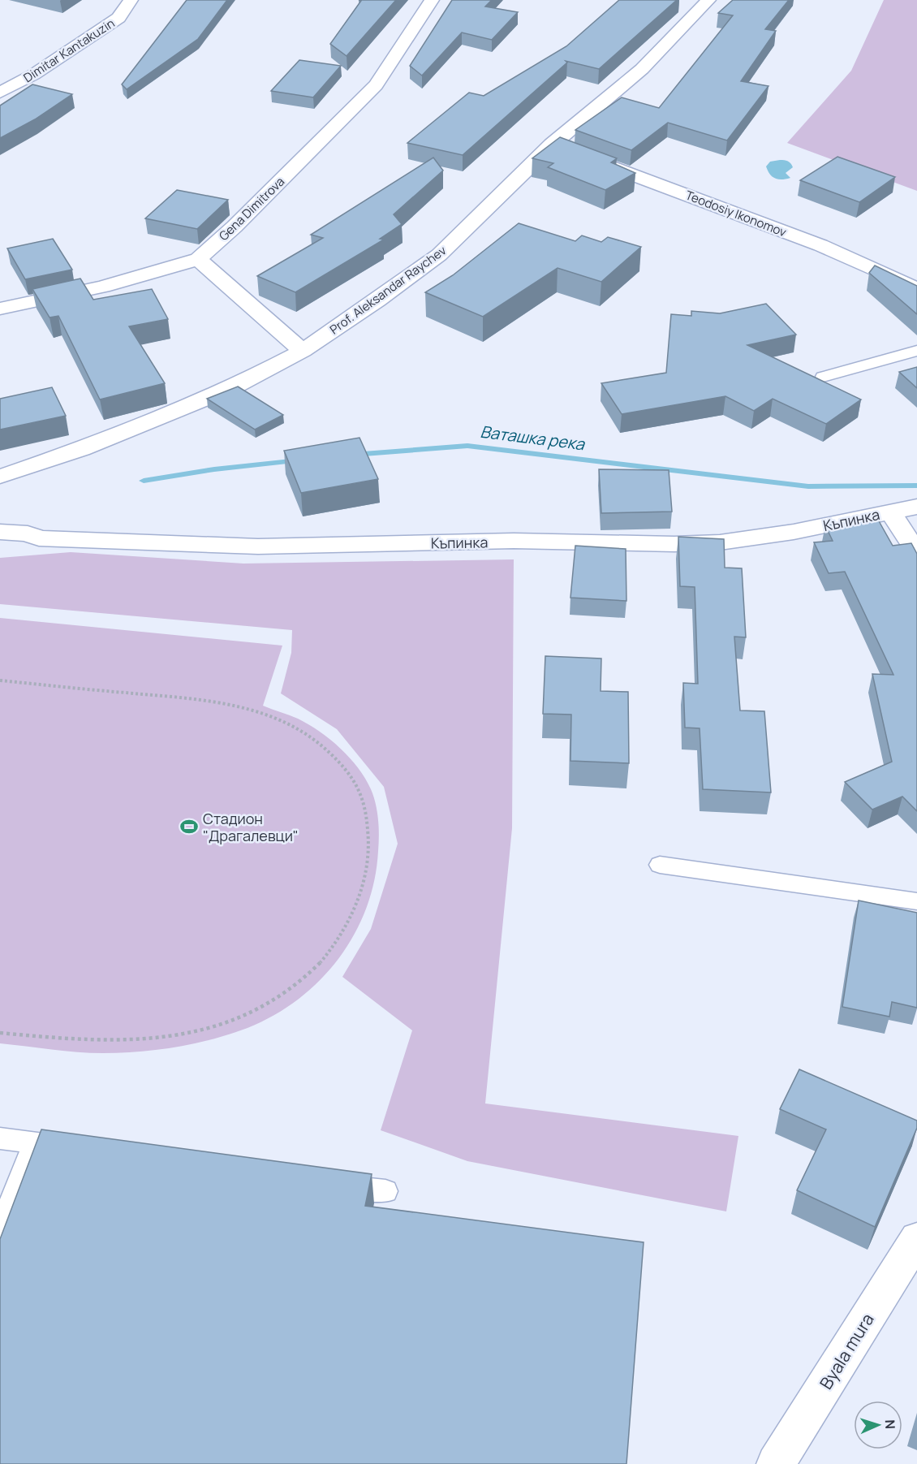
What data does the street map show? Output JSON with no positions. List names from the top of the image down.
{
  "streets": {
    "street": [
      "Dimitar Kantakuzin",
      "Gena Dimitrova",
      "Teodosiy Ikonomov",
      "Prof. Aleksandar Raychev",
      "Къпинка",
      "Byala mura"
    ]
  },
  "water": ["Ваташка река"],
  "places": {
    "sports": ["Стадион \"Драгалевци\""]
  },
  "north": "right"
}
